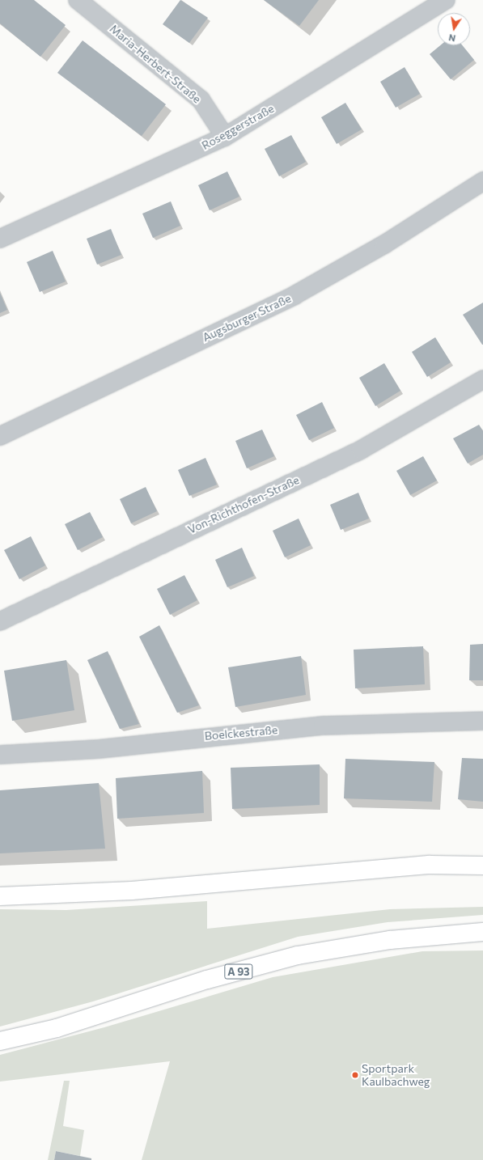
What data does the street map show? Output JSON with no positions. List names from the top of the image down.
{
  "streets": {
    "highway": ["A 93"],
    "street": [
      "Maria-Herbert-Straße",
      "Roseggerstraße",
      "Augsburger Straße",
      "Von-Richthofen-Straße",
      "Boelckestraße"
    ]
  },
  "crossings": [
    ["Maria-Herbert-Straße", "Roseggerstraße"]
  ],
  "places": ["Sportpark Kaulbachweg"],
  "north": "bottom"
}
